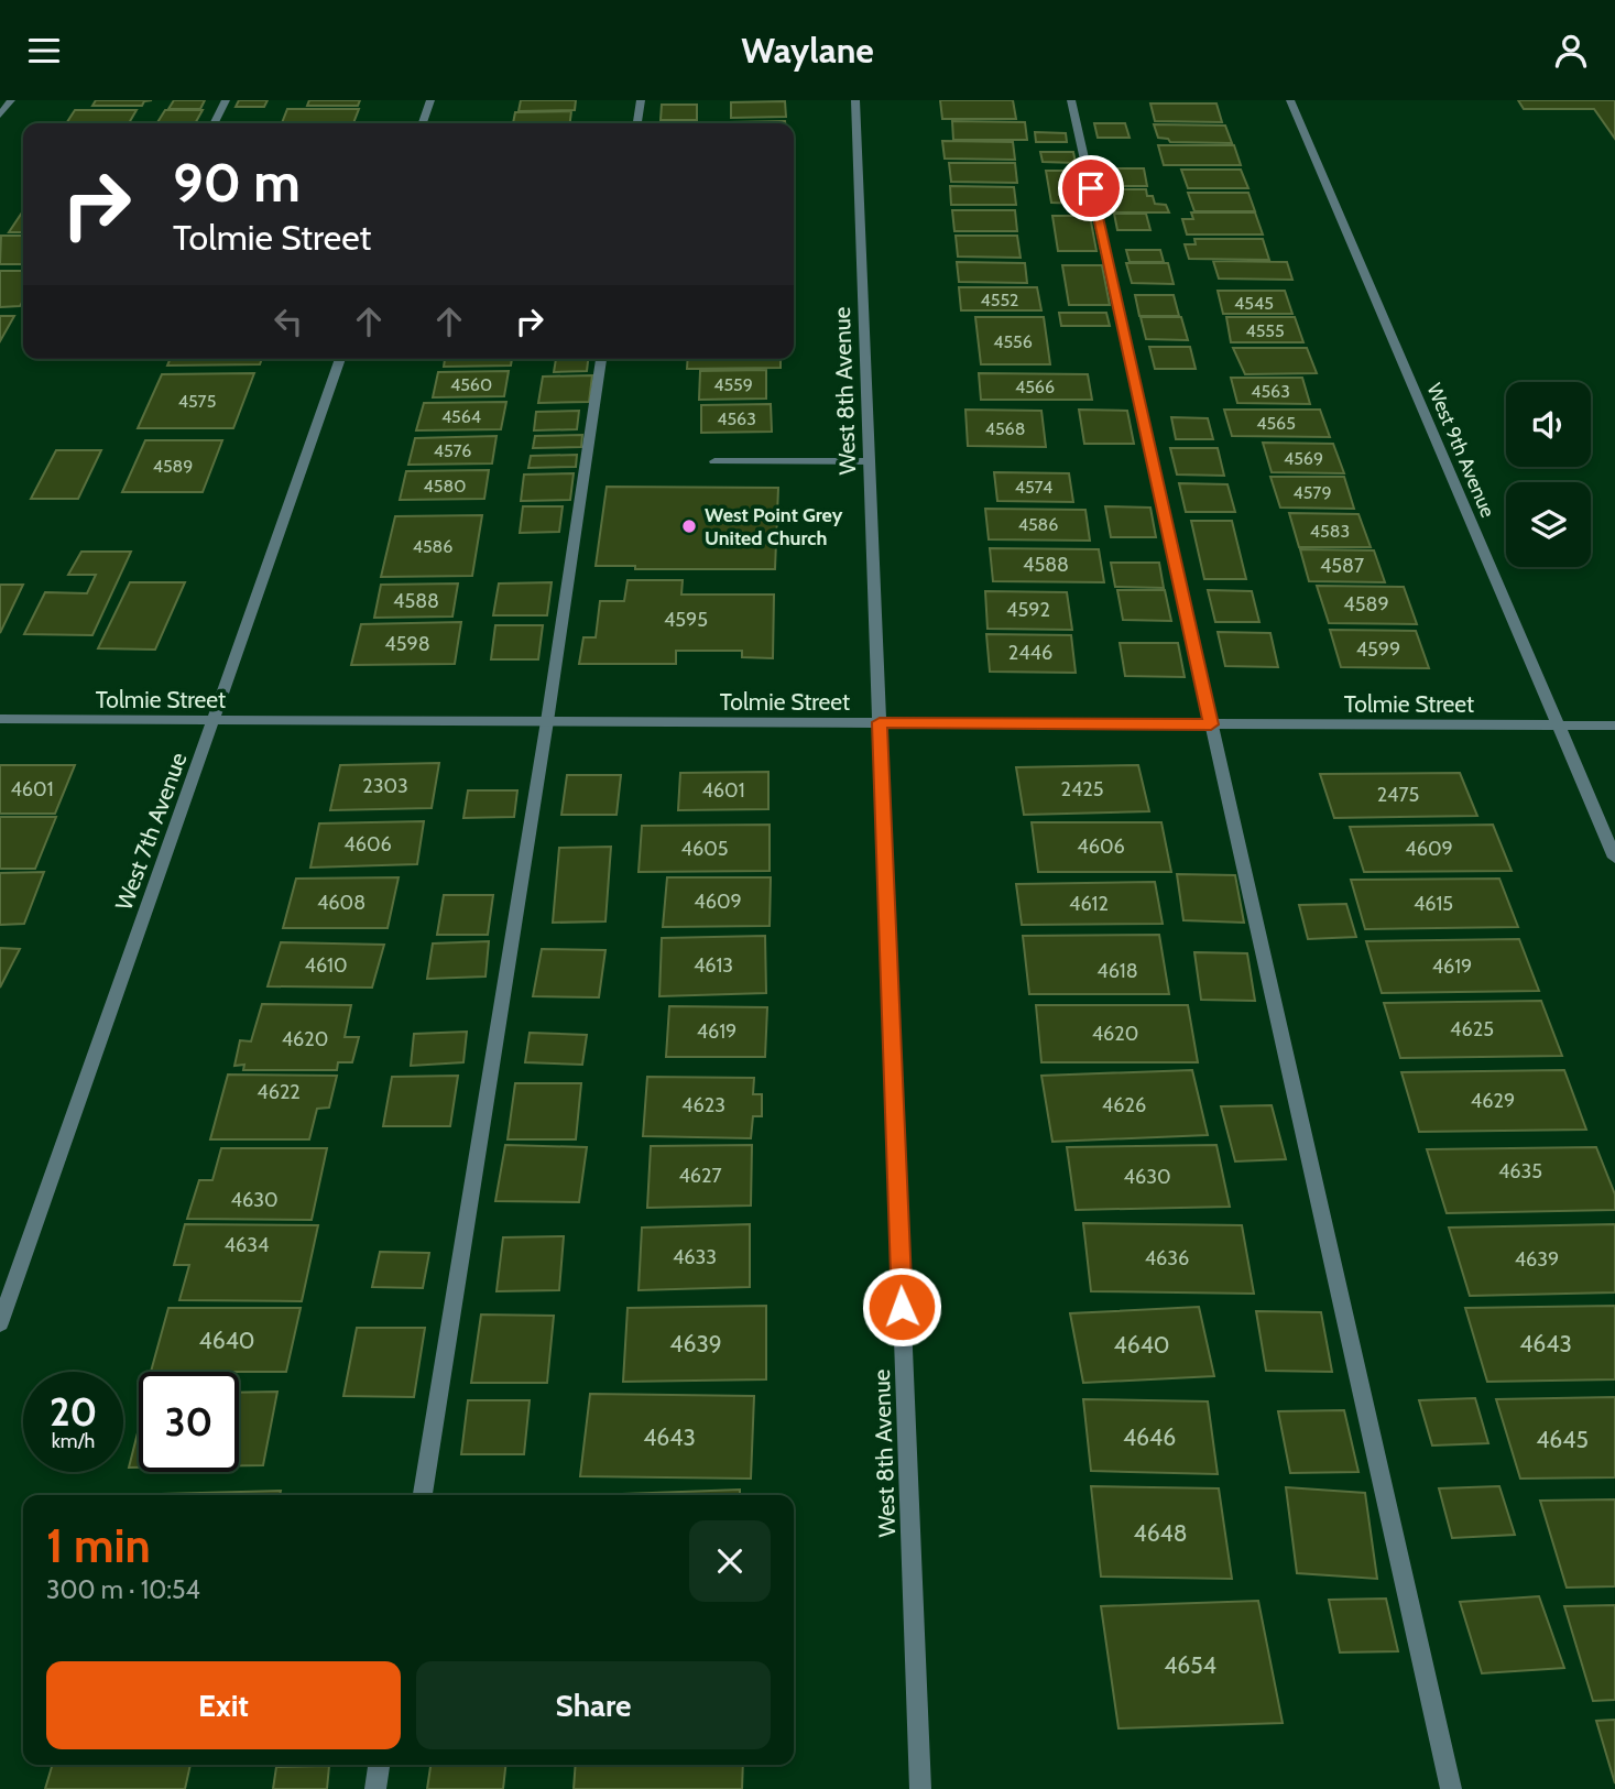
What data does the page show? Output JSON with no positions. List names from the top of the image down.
{
  "streets": {
    "street": [
      "West 8th Avenue",
      "West 9th Avenue",
      "Tolmie Street",
      "West 7th Avenue"
    ]
  },
  "crossings": [
    ["West 8th Avenue", "Tolmie Street"],
    ["West 9th Avenue", "Tolmie Street"],
    ["Tolmie Street", "West 7th Avenue"]
  ],
  "places": ["West Point Grey United Church"],
  "house_numbers": [
    "4552",
    "4545",
    "4555",
    "4556",
    "4560",
    "4559",
    "4566",
    "4563",
    "4575",
    "4564",
    "4563",
    "4565",
    "4568",
    "4576",
    "4569",
    "4589",
    "4580",
    "4574",
    "4579",
    "4586",
    "4583",
    "4586",
    "4588",
    "4587",
    "4588",
    "4589",
    "4592",
    "4595",
    "4598",
    "4599",
    "2446",
    "2303",
    "4601",
    "2425",
    "4601",
    "2475",
    "4606",
    "4606",
    "4605",
    "4609",
    "4609",
    "4608",
    "4612",
    "4615",
    "4610",
    "4613",
    "4619",
    "4618",
    "4625",
    "4619",
    "4620",
    "4620",
    "4622",
    "4629",
    "4623",
    "4626",
    "4635",
    "4627",
    "4630",
    "4630",
    "4634",
    "4633",
    "4636",
    "4639",
    "4640",
    "4639",
    "4643",
    "4640",
    "4643",
    "4646",
    "4645",
    "4648",
    "4654"
  ],
  "page": {
    "header": "Waylane",
    "turn": ["90 m", "Tolmie Street"],
    "speed": "20 km/h",
    "limit": "30",
    "heading": ["1 min", "300 m · 10:54"],
    "buttons": ["Exit", "Share"]
  }
}
